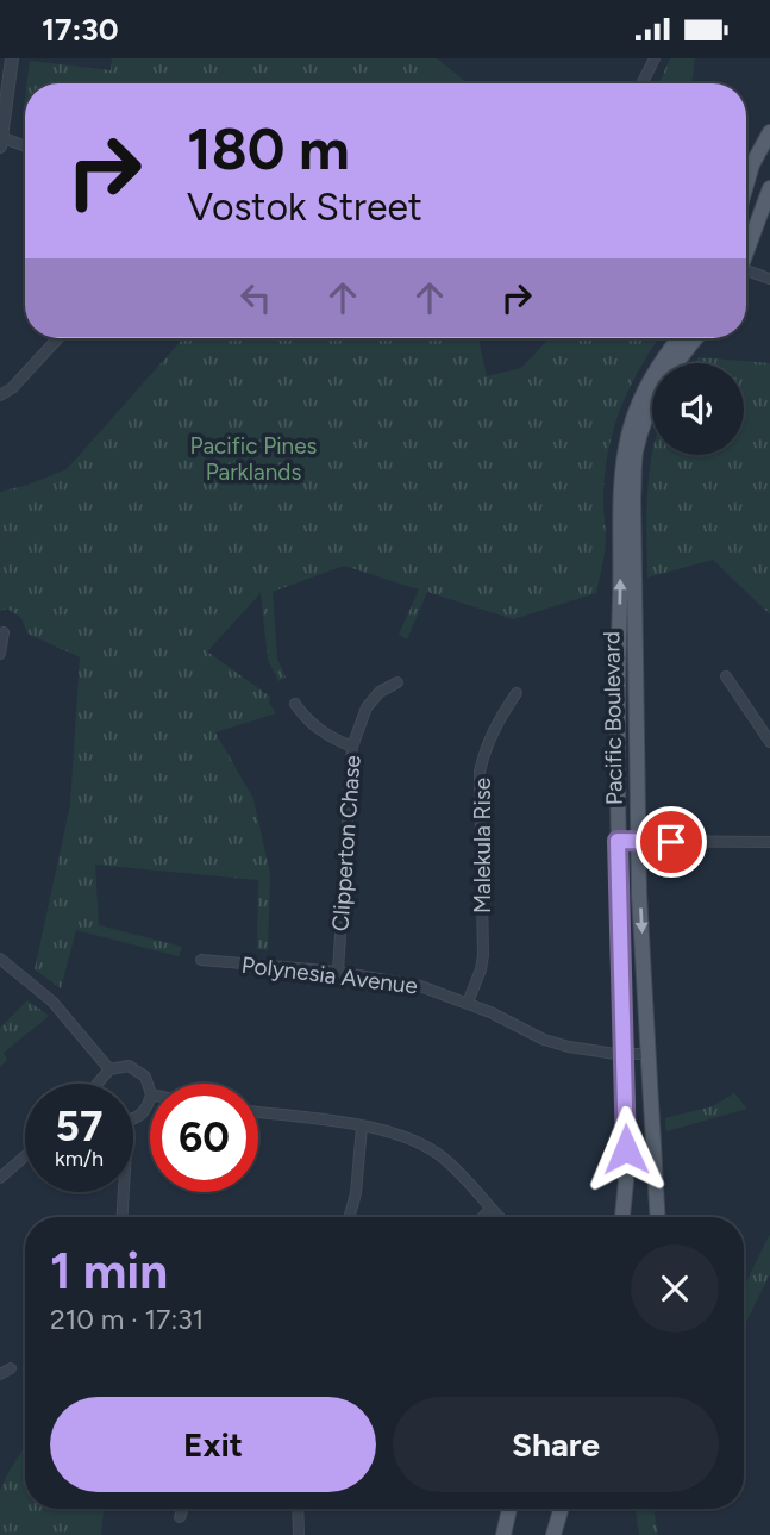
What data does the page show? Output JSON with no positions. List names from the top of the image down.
{
  "streets": {
    "main road": ["Pacific Boulevard"],
    "street": ["Clipperton Chase", "Malekula Rise", "Polynesia Avenue"]
  },
  "crossings": [
    ["Pacific Boulevard", "Polynesia Avenue"],
    ["Clipperton Chase", "Polynesia Avenue"],
    ["Malekula Rise", "Polynesia Avenue"]
  ],
  "parks": ["Pacific Pines Parklands"],
  "page": {
    "status": "17:30",
    "turn": ["180 m", "Vostok Street"],
    "speed": "57 km/h",
    "limit": "60",
    "heading": ["1 min", "210 m · 17:31"],
    "buttons": ["Exit", "Share"]
  }
}
